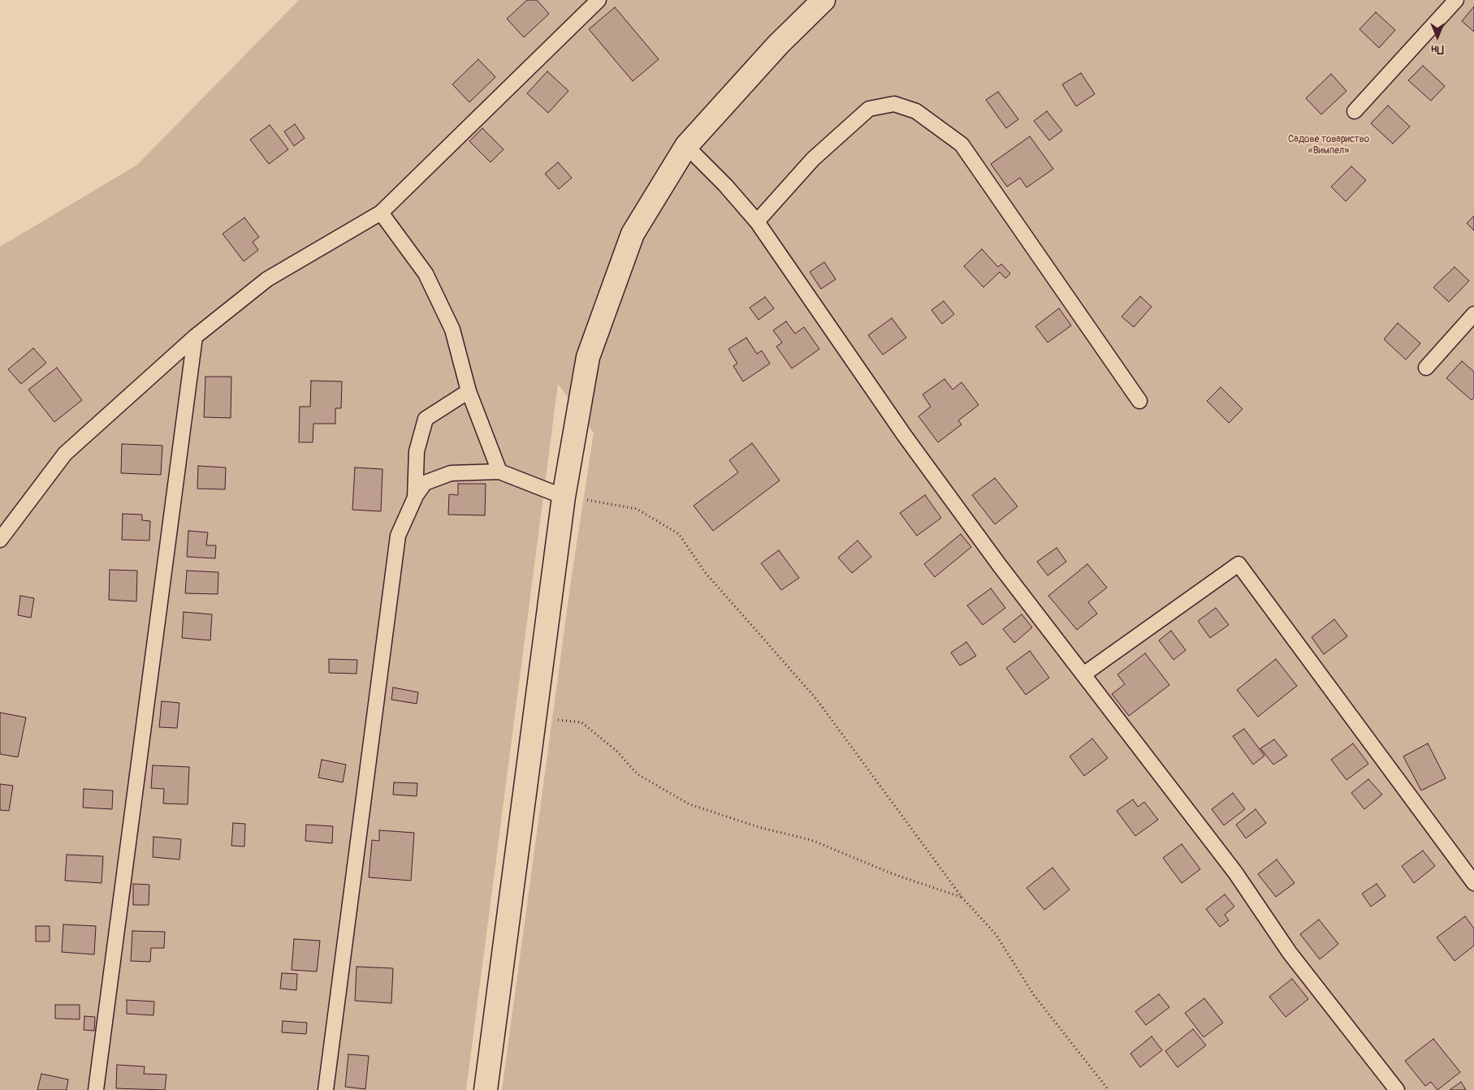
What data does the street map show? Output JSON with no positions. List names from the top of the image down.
{
  "parks": ["Садове товариство «Вимпел»"],
  "north": "bottom"
}
